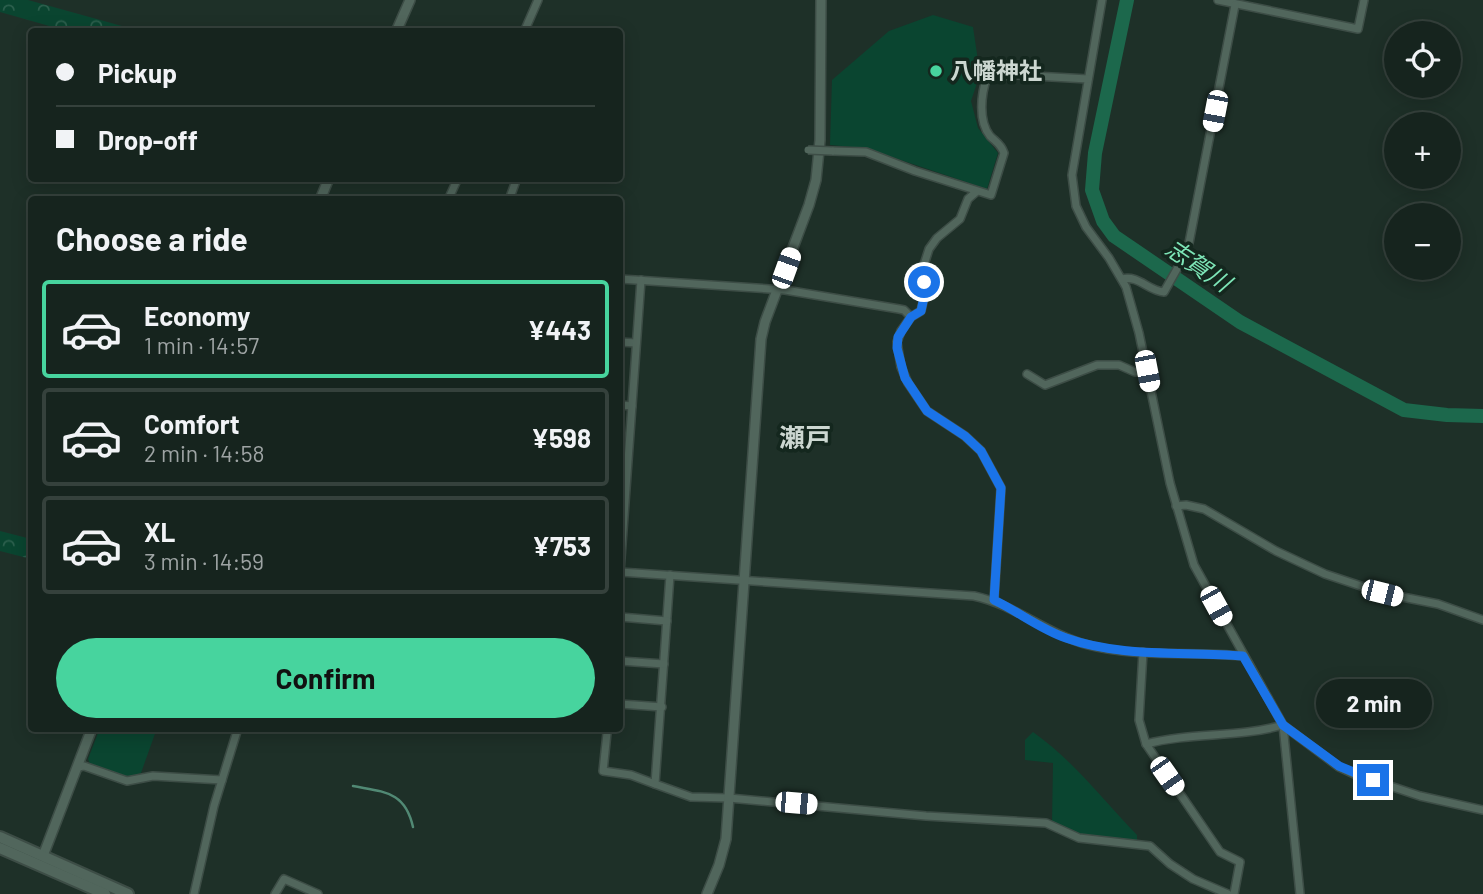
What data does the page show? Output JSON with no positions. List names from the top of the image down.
{
  "districts": ["瀬戸"],
  "water": ["志賀川"],
  "places": ["八幡神社"],
  "page": {
    "map_buttons": ["+", "−"],
    "banner": ["Pickup", "Drop-off"],
    "heading": "Choose a ride",
    "list": [
      {
        "name": "Economy",
        "note": "1 min · 14:57",
        "value": "¥443"
      },
      {
        "name": "Comfort",
        "note": "2 min · 14:58",
        "value": "¥598"
      },
      {
        "name": "XL",
        "note": "3 min · 14:59",
        "value": "¥753"
      }
    ],
    "buttons": "Confirm",
    "bubble": "2 min"
  }
}
